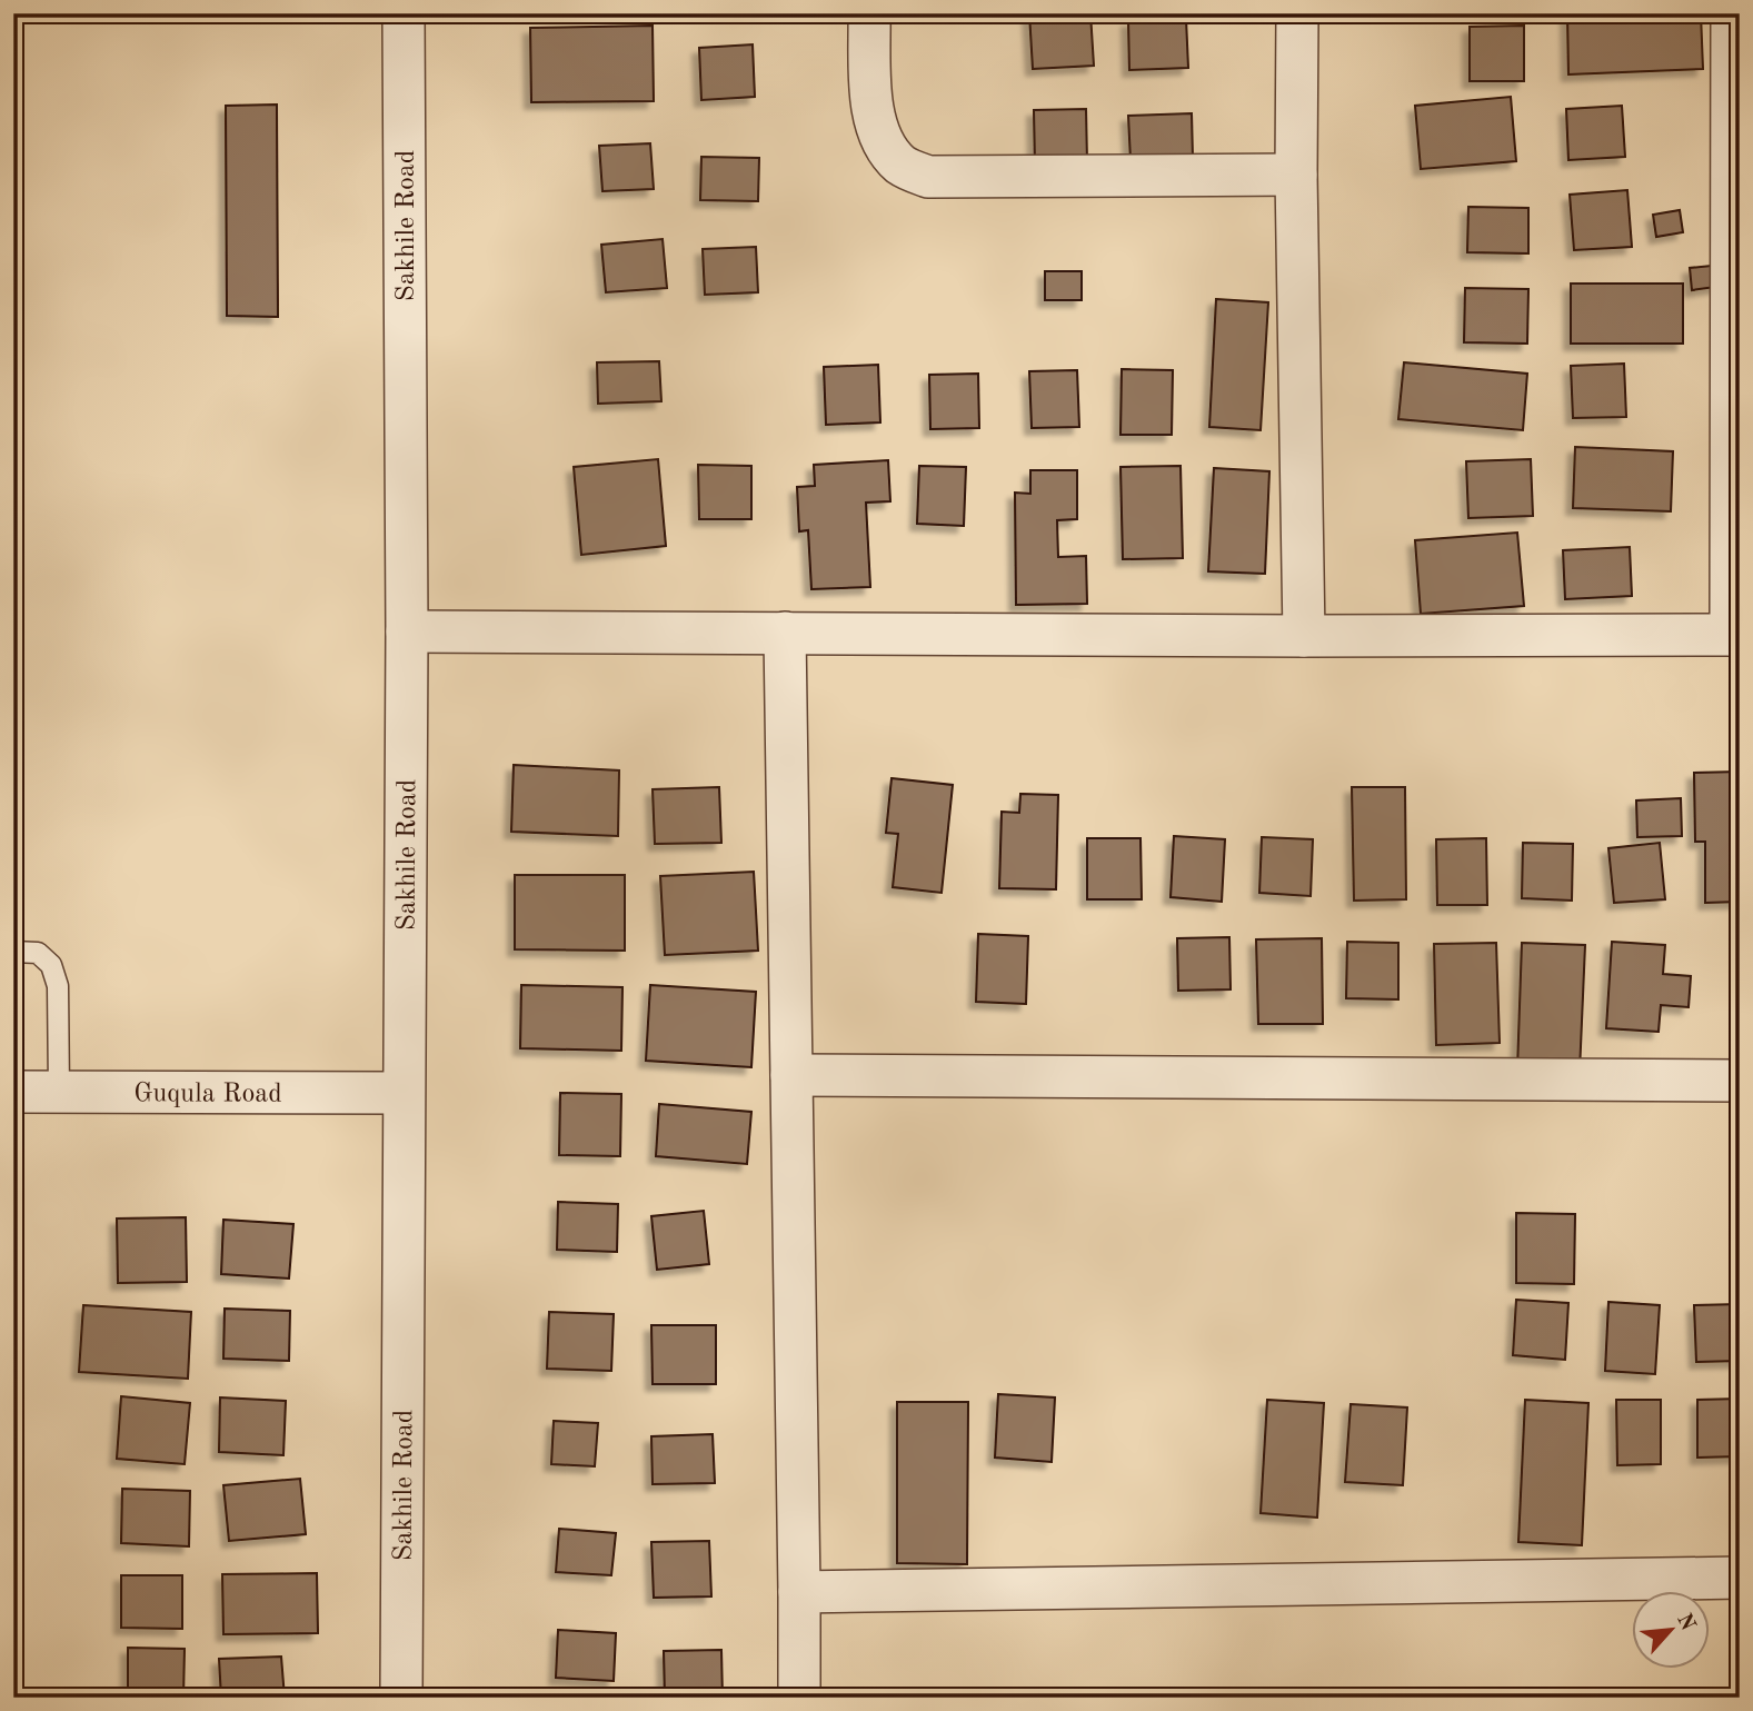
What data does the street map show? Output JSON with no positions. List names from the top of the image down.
{
  "streets": {
    "street": ["Sakhile Road", "Guqula Road"]
  },
  "crossings": [
    ["Sakhile Road", "Guqula Road"]
  ],
  "north": "top right"
}
